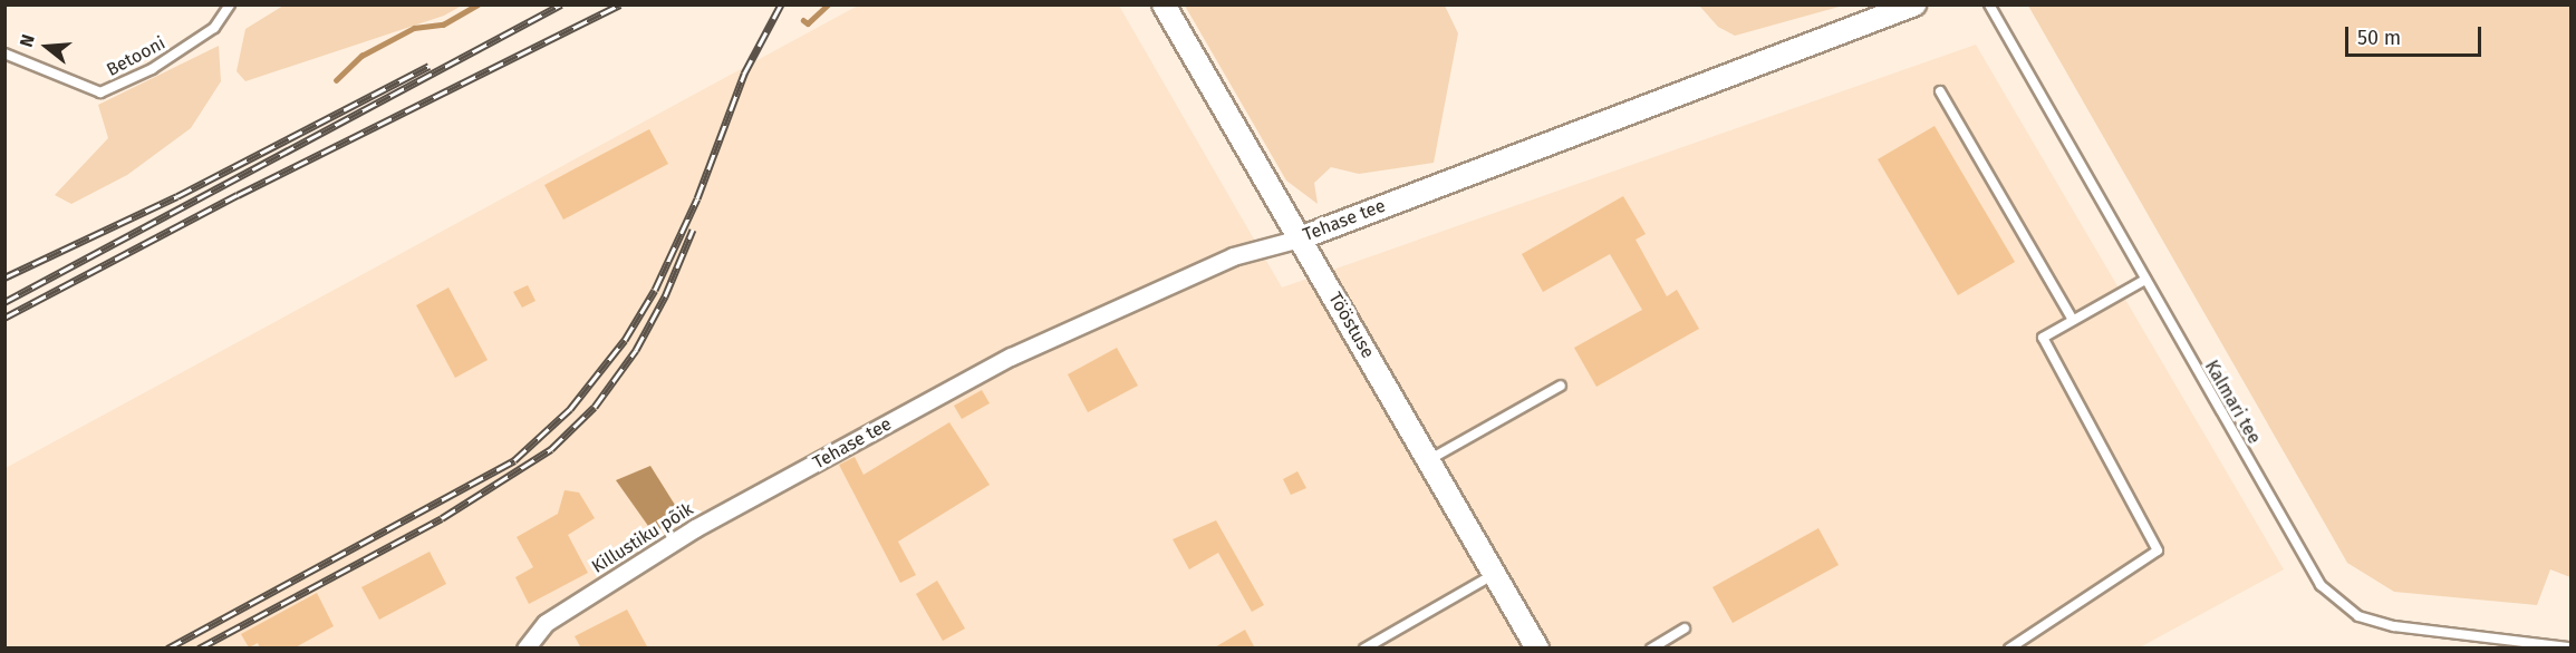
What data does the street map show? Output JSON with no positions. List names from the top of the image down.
{
  "streets": {
    "street": ["Tehase tee", "Tööstuse", "Killustiku põik"],
    "lane": ["Betooni", "Kalmari tee"]
  },
  "crossings": [
    ["Tehase tee", "Tööstuse"],
    ["Tehase tee", "Killustiku põik"]
  ],
  "scale_bar": "50 m",
  "north": "left"
}
